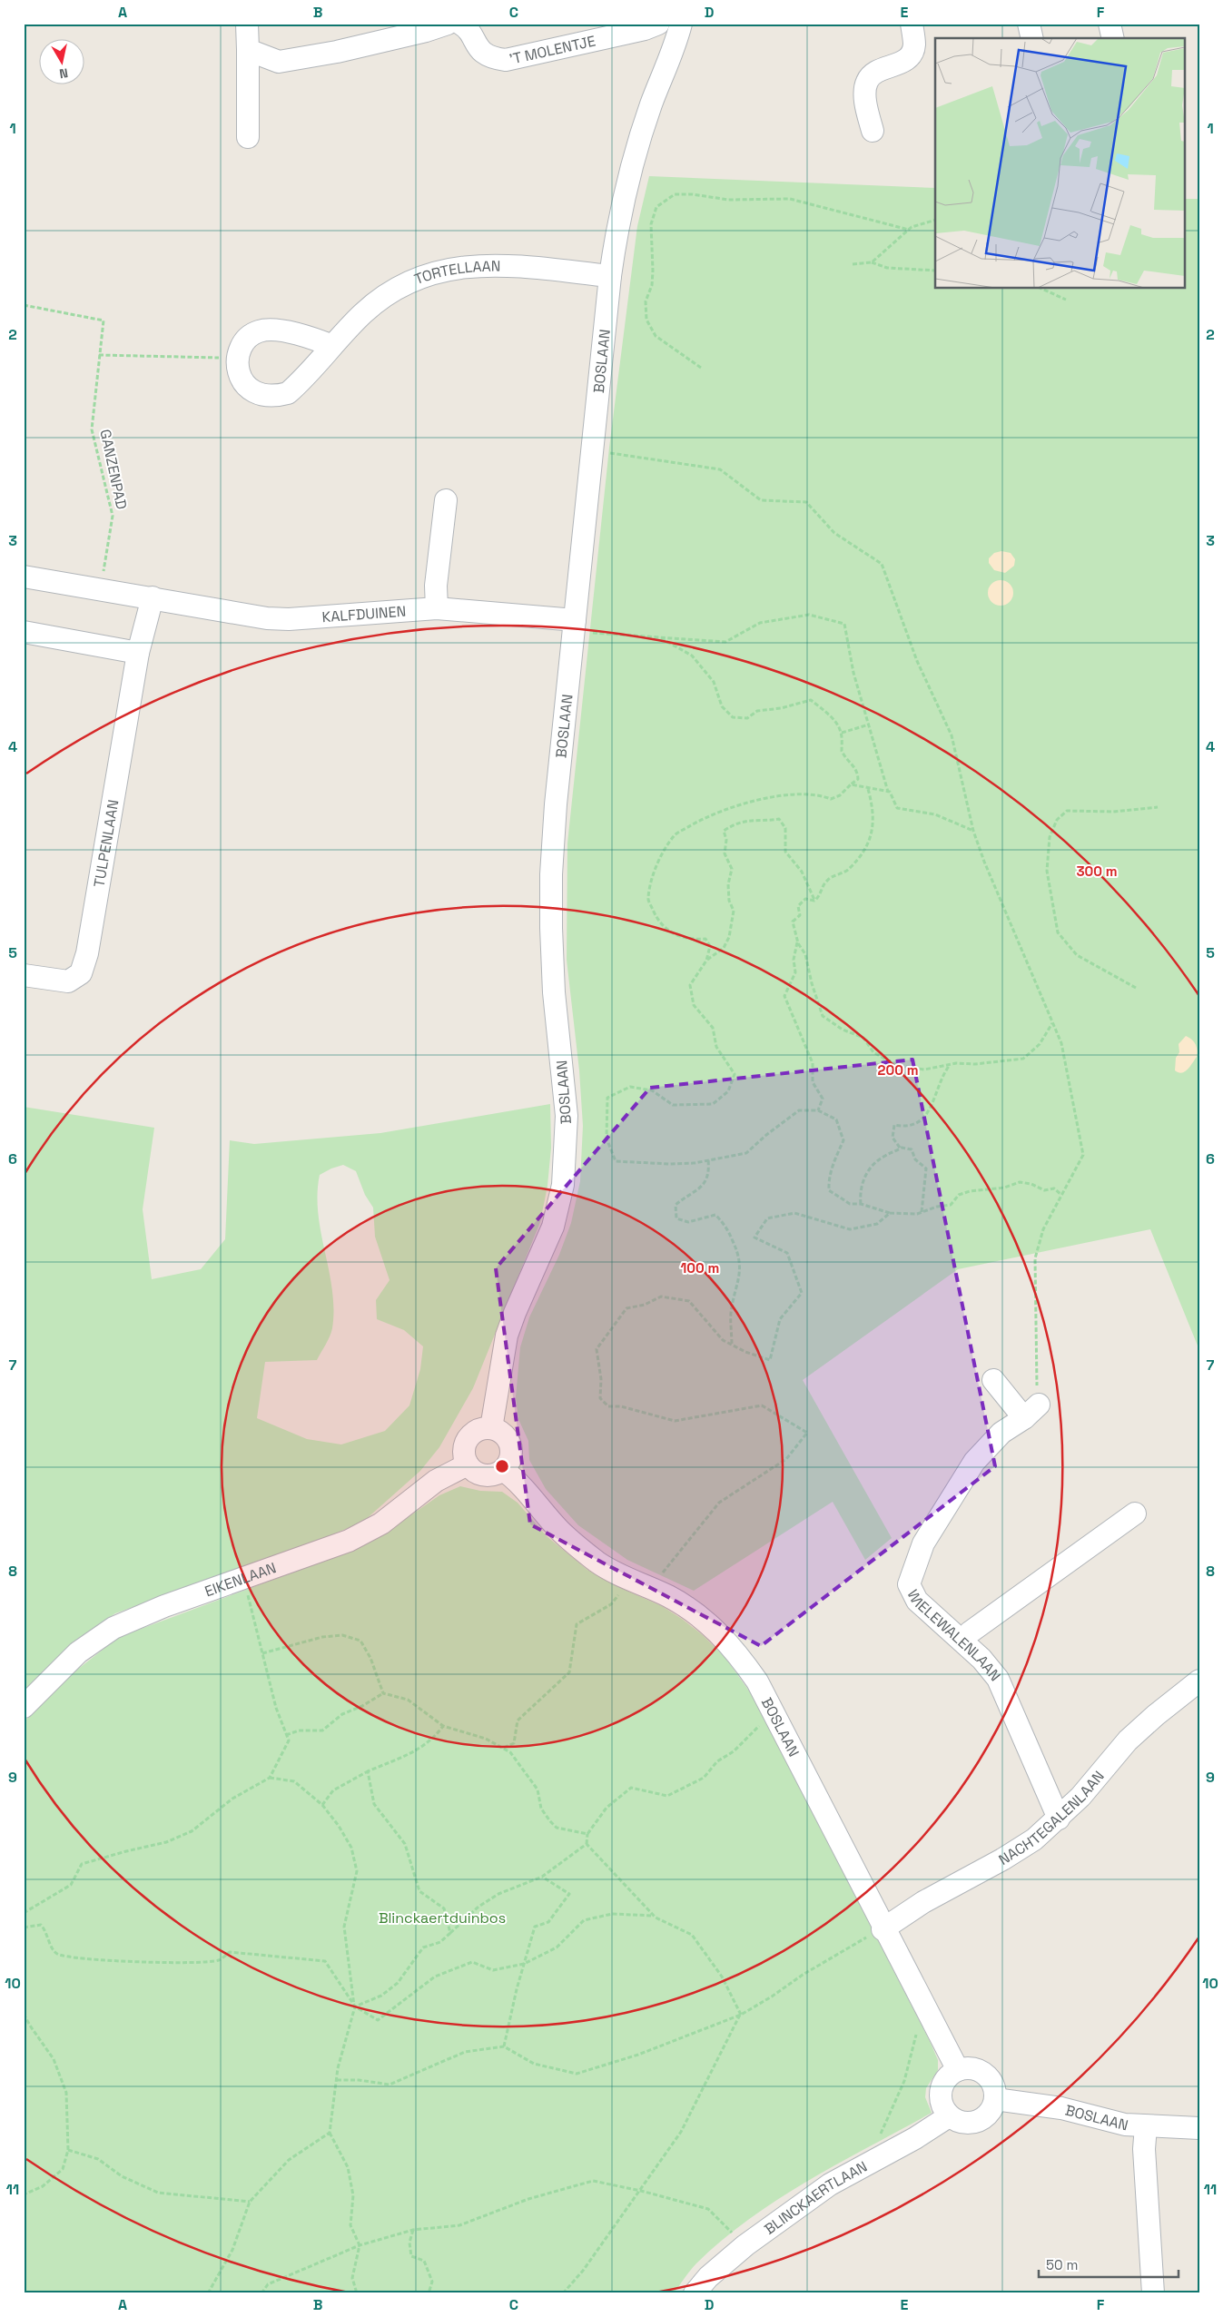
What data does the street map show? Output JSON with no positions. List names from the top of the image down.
{
  "streets": {
    "street": [
      "'T MOLENTJE",
      "TORTELLAAN",
      "BOSLAAN",
      "KALFDUINEN",
      "TULPENLAAN",
      "EIKENLAAN",
      "WIELEWALENLAAN",
      "NACHTEGALENLAAN",
      "BLINCKAERTLAAN"
    ],
    "path": ["GANZENPAD"]
  },
  "crossings": [
    ["TORTELLAAN", "BOSLAAN"],
    ["BOSLAAN", "KALFDUINEN"],
    ["BOSLAAN", "EIKENLAAN"],
    ["BOSLAAN", "NACHTEGALENLAAN"],
    ["BOSLAAN", "BLINCKAERTLAAN"],
    ["GANZENPAD", "KALFDUINEN"],
    ["WIELEWALENLAAN", "NACHTEGALENLAAN"]
  ],
  "parks": ["Blinckaertduinbos"],
  "scale_bar": "50 m",
  "north": "bottom",
  "grid": {
    "columns": [
      "A",
      "B",
      "C",
      "D",
      "E",
      "F"
    ],
    "rows": [
      "1",
      "2",
      "3",
      "4",
      "5",
      "6",
      "7",
      "8",
      "9",
      "10",
      "11"
    ]
  },
  "rings": ["300 m", "200 m", "100 m"]
}
